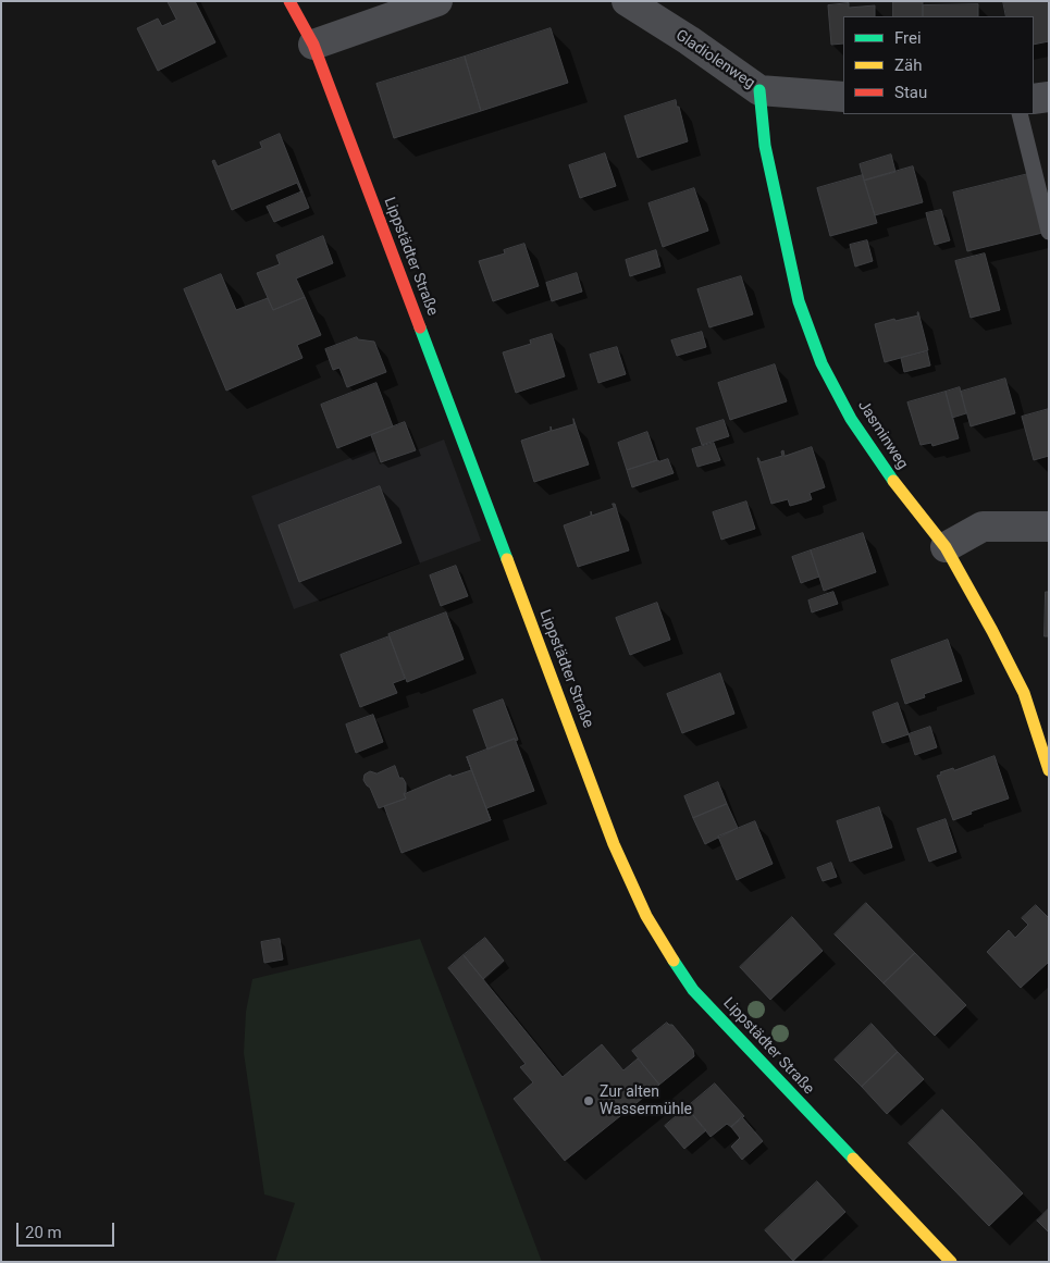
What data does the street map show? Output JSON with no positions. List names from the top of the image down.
{
  "streets": {
    "street": ["Gladiolenweg", "Lippstädter Straße", "Jasminweg"]
  },
  "crossings": [
    ["Gladiolenweg", "Jasminweg"]
  ],
  "places": ["Zur alten Wassermühle"],
  "legend": ["Frei", "Zäh", "Stau"],
  "scale_bar": "20 m"
}
